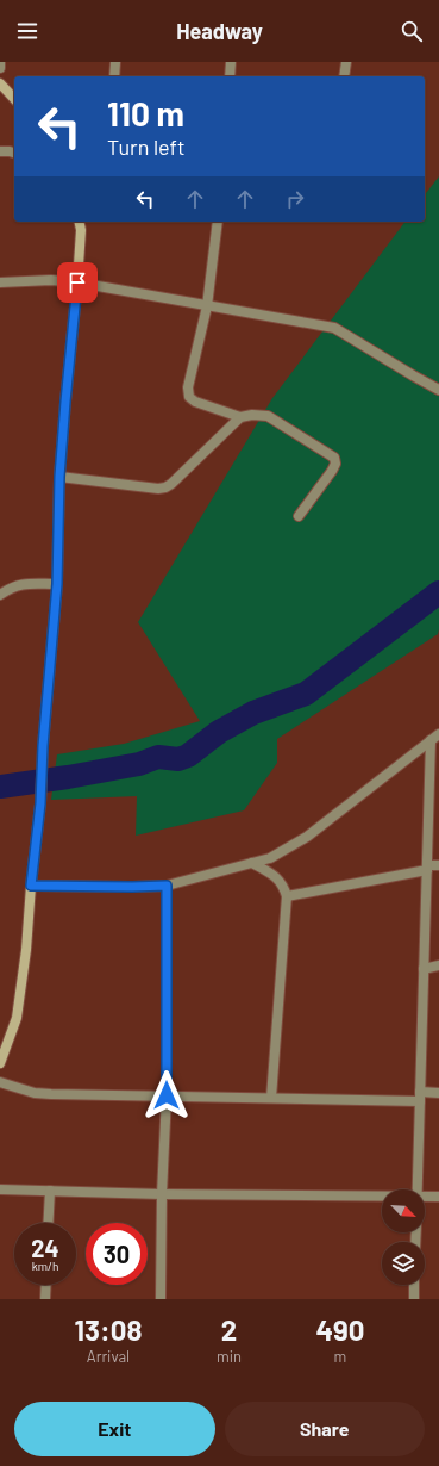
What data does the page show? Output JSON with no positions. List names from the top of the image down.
{
  "north": "bottom right",
  "page": {
    "header": "Headway",
    "turn": ["110 m", "Turn left"],
    "speed": "24 km/h",
    "limit": "30",
    "eta": [
      "13:08",
      "Arrival",
      "2",
      "min",
      "490",
      "m"
    ],
    "buttons": ["Exit", "Share"]
  }
}
